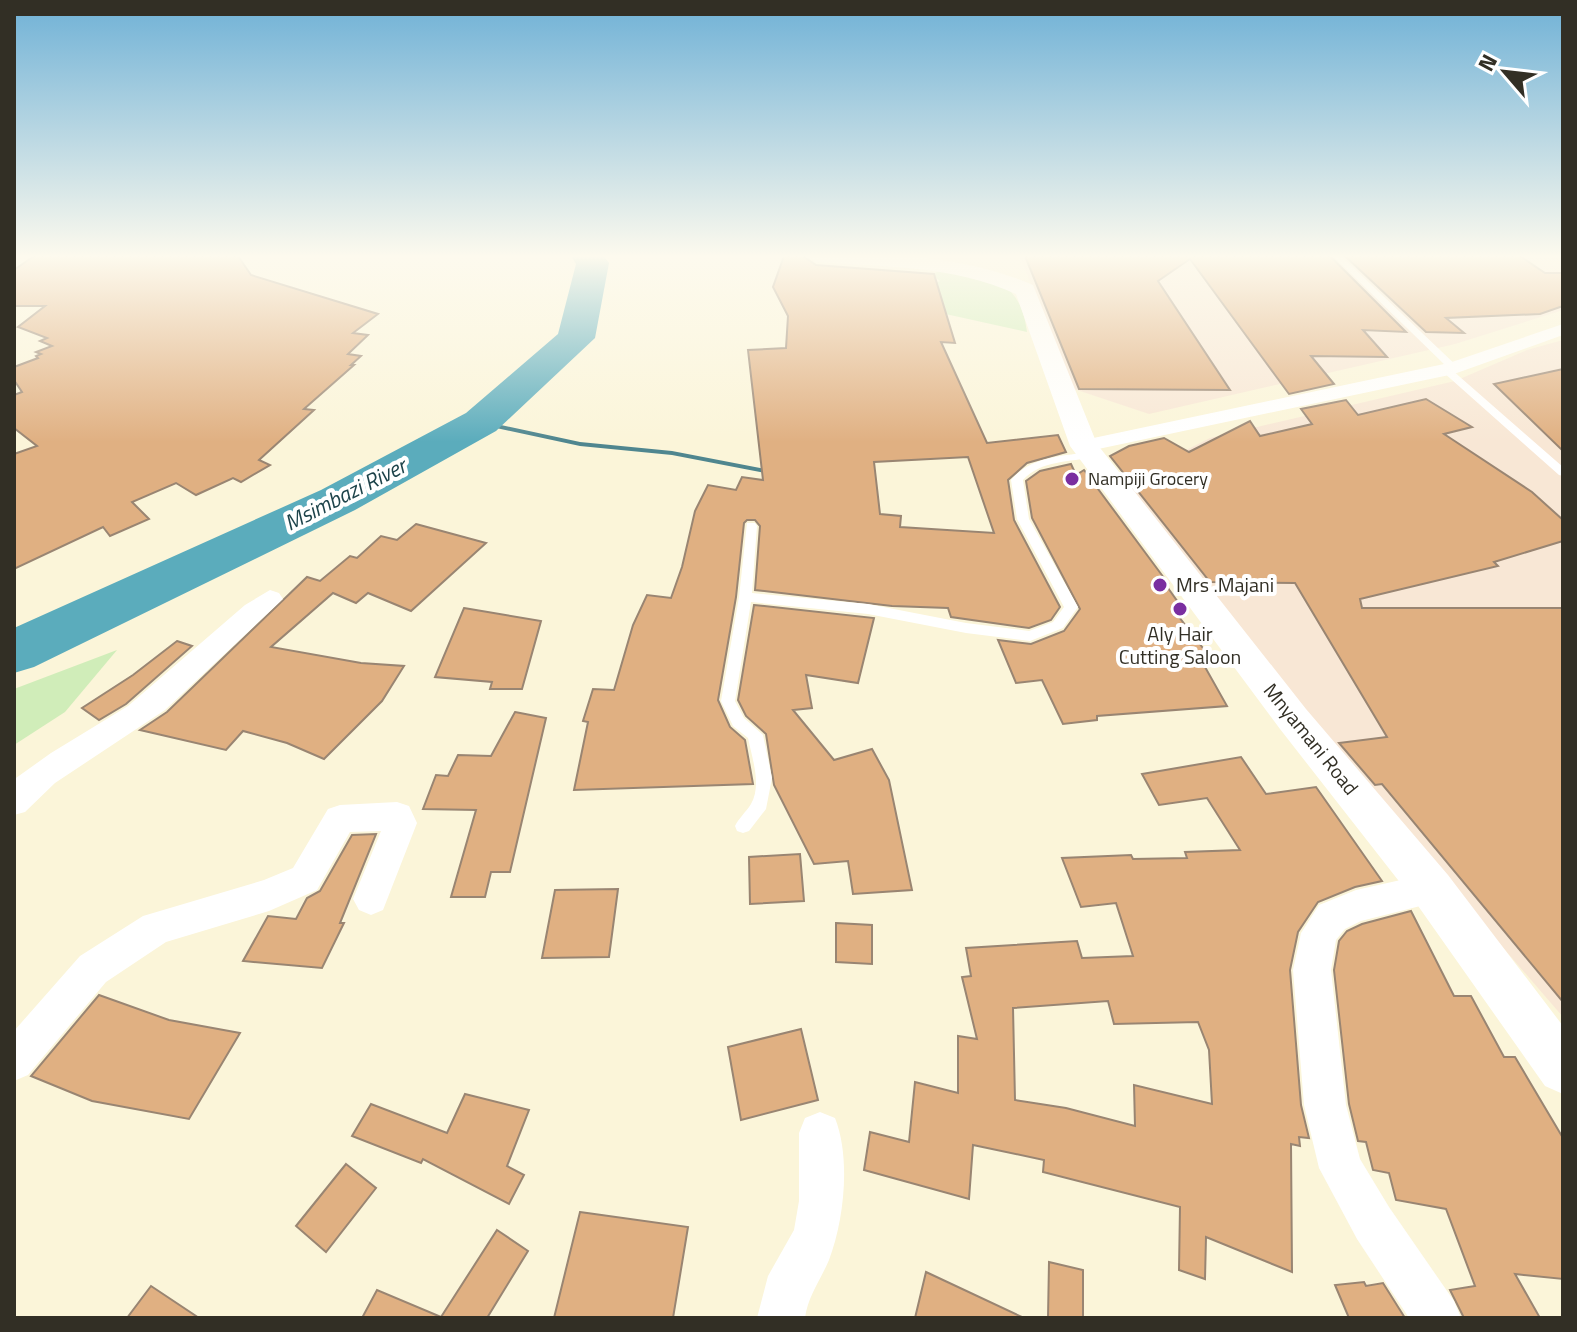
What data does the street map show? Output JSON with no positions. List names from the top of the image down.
{
  "streets": {
    "street": ["Mnyamani Road"]
  },
  "water": ["Msimbazi River"],
  "places": ["Nampiji Grocery", "Mrs .Majani", "Aly Hair Cutting Saloon"],
  "north": "top left"
}
